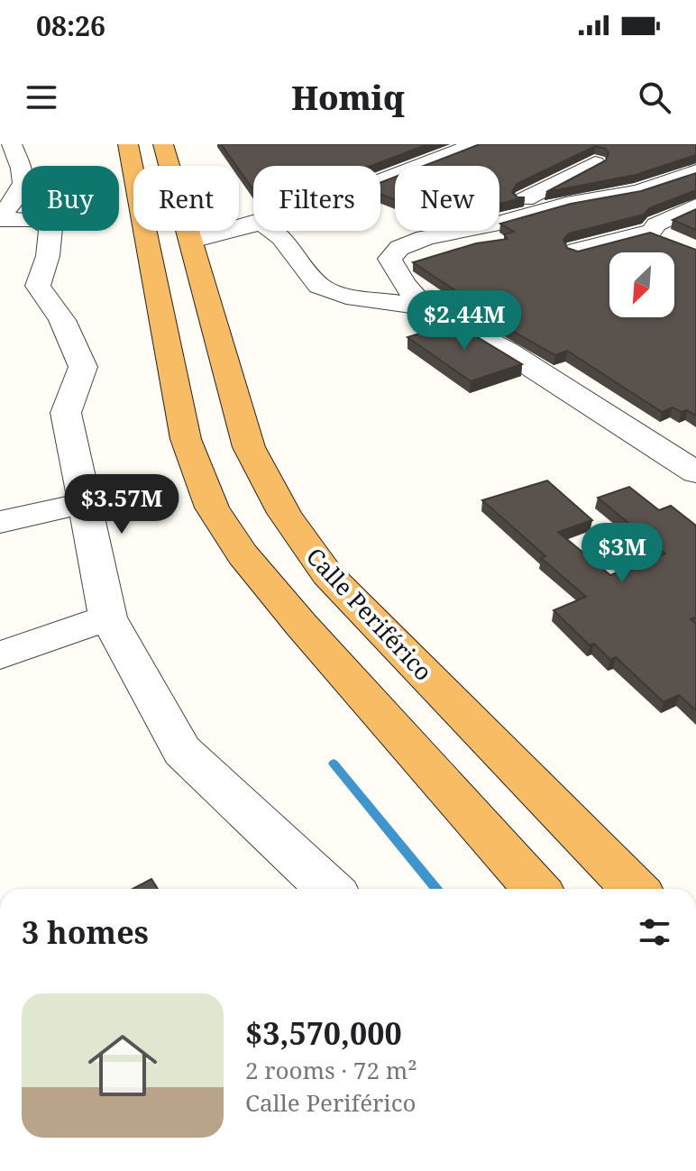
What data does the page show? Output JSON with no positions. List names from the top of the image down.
{
  "streets": {
    "highway": ["Calle Periférico"]
  },
  "north": "bottom left",
  "page": {
    "status": "08:26",
    "header": "Homiq",
    "chip": [
      "Buy",
      "Rent",
      "Filters",
      "New"
    ],
    "price": ["$2.44M", "$3.57M", "$3M"],
    "heading": "3 homes",
    "list": [
      {
        "name": "$3,570,000",
        "note": "2 rooms · 72 m² · Calle Periférico"
      }
    ]
  }
}
